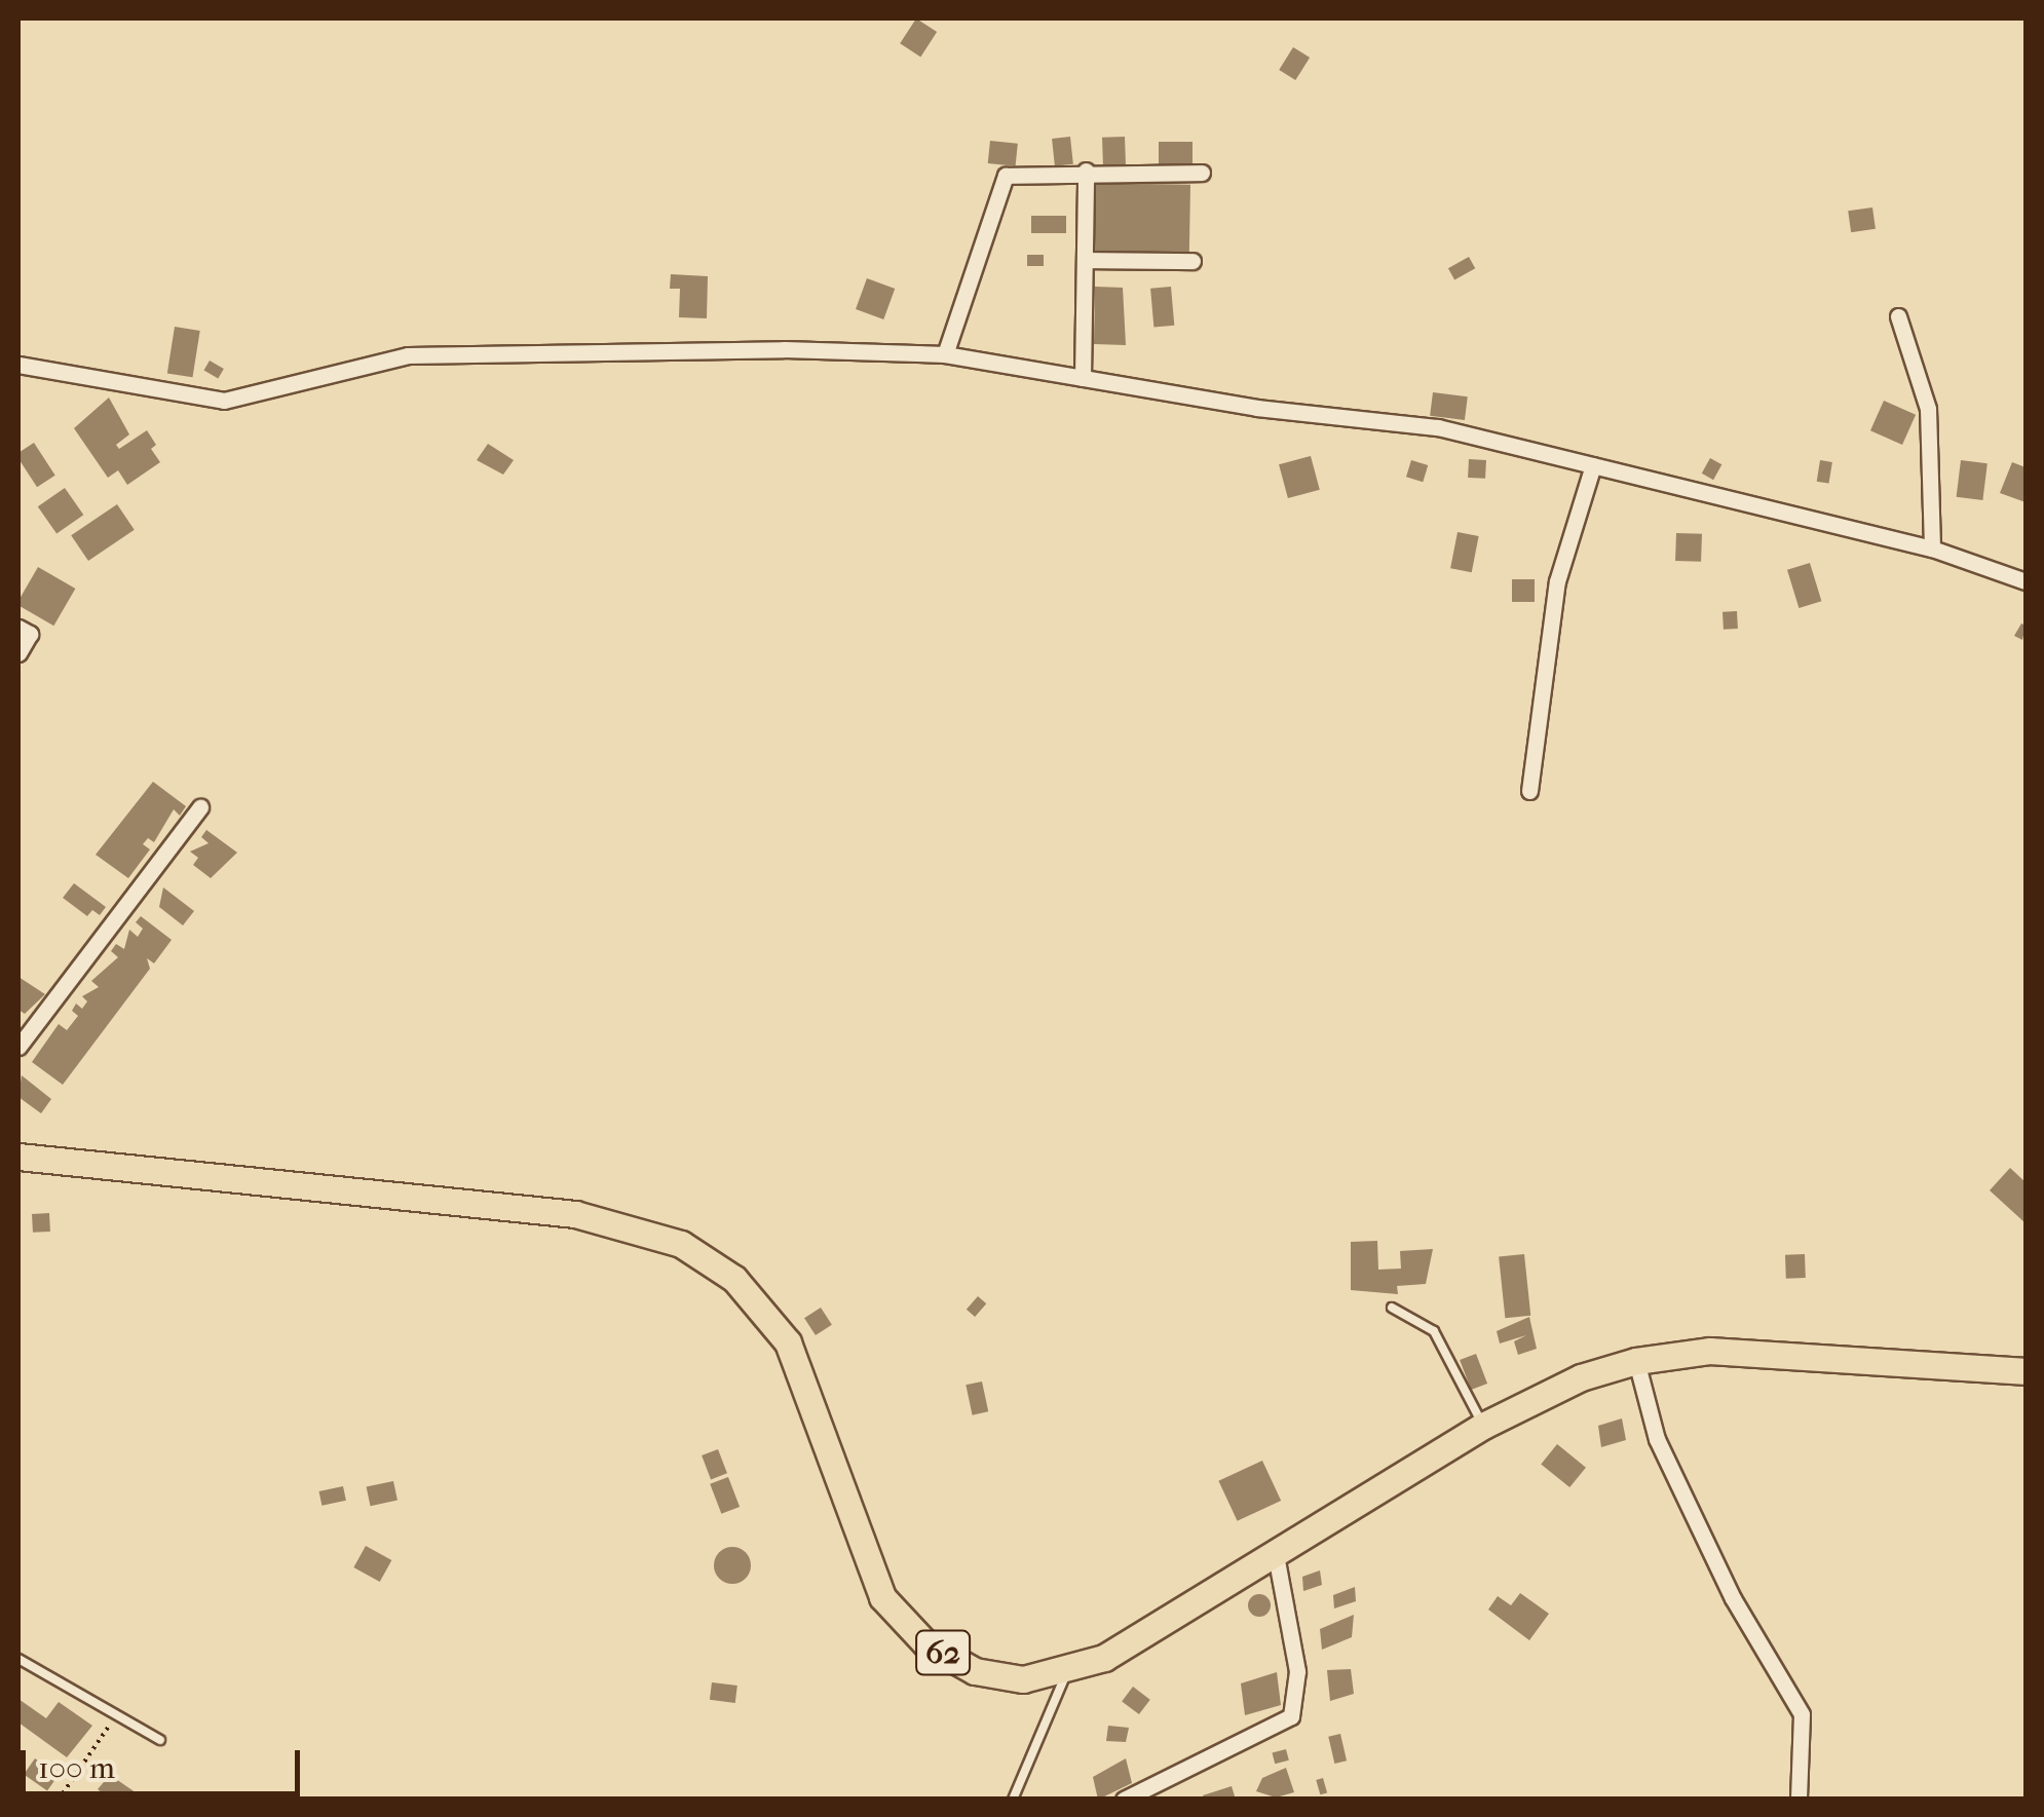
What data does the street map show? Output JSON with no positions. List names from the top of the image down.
{
  "streets": {
    "main road": ["62"]
  },
  "scale_bar": "100 m"
}
